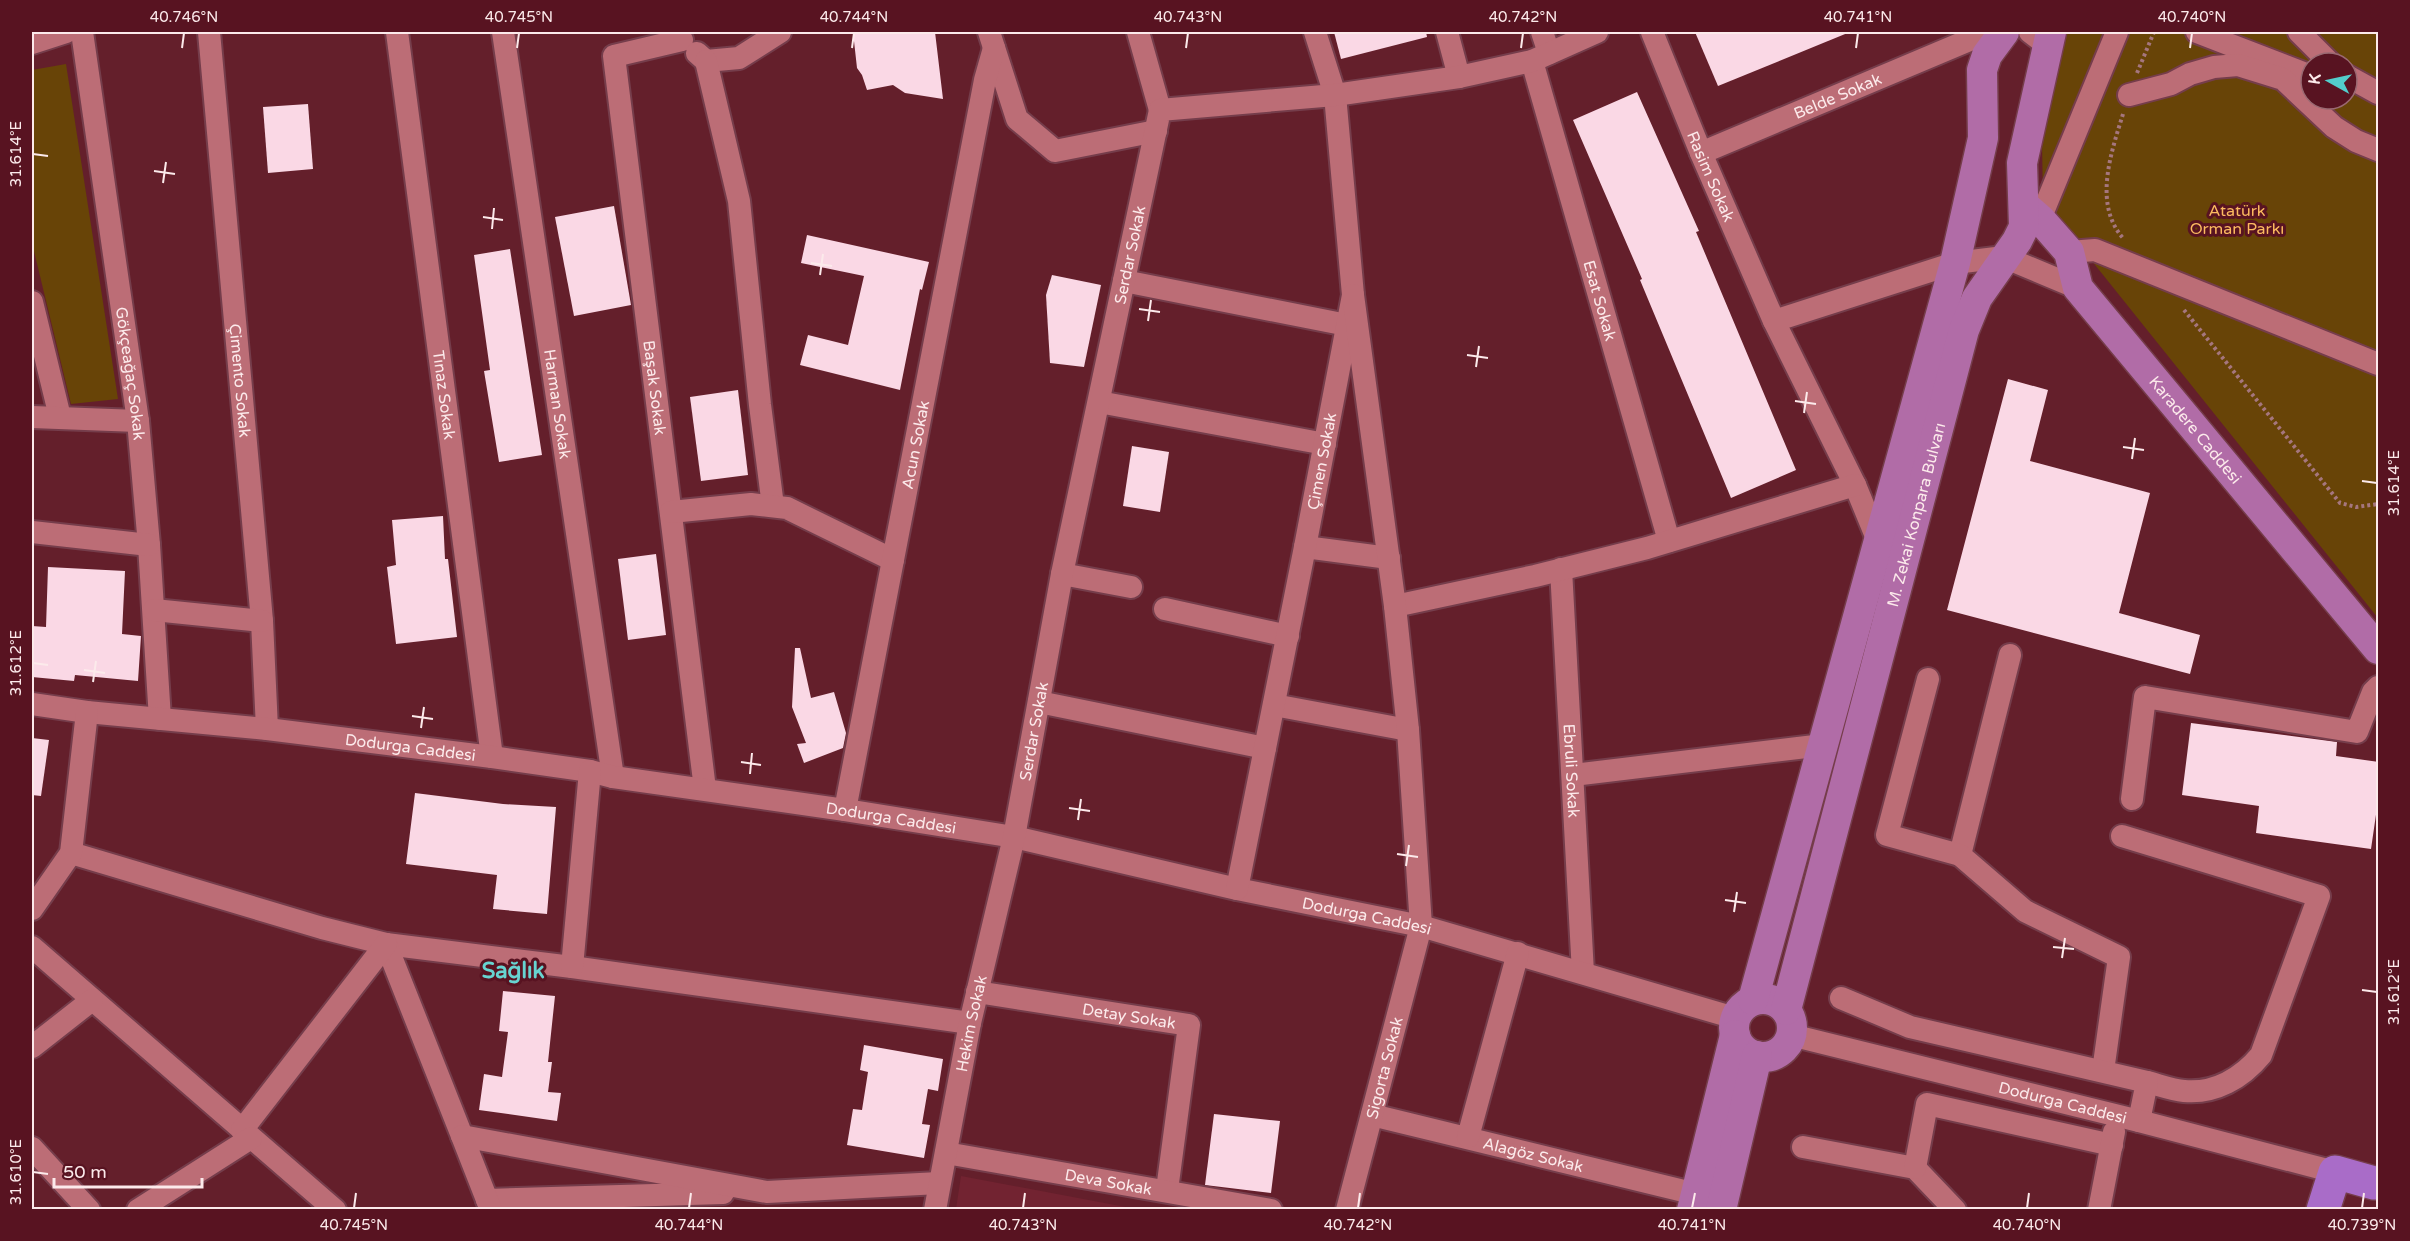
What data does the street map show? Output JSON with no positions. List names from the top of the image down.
{
  "streets": {
    "main road": ["Karadere Caddesi", "M. Zekai Konpara Bulvarı"],
    "street": [
      "Belde Sokak",
      "Rasim Sokak",
      "Serdar Sokak",
      "Esat Sokak",
      "Gökçeağaç Sokak",
      "Çimento Sokak",
      "Başak Sokak",
      "Tınaz Sokak",
      "Harman Sokak",
      "Acun Sokak",
      "Çimen Sokak",
      "Dodurga Caddesi",
      "Ebruli Sokak",
      "Detay Sokak",
      "Hekim Sokak",
      "Sigorta Sokak",
      "Alagöz Sokak",
      "Deva Sokak"
    ]
  },
  "crossings": [
    ["Belde Sokak", "Rasim Sokak"],
    ["Belde Sokak", "M. Zekai Konpara Bulvarı"],
    ["Rasim Sokak", "M. Zekai Konpara Bulvarı"],
    ["Serdar Sokak", "Dodurga Caddesi"],
    ["Serdar Sokak", "Hekim Sokak"],
    ["Gökçeağaç Sokak", "Dodurga Caddesi"],
    ["Çimento Sokak", "Dodurga Caddesi"],
    ["Başak Sokak", "Dodurga Caddesi"],
    ["Tınaz Sokak", "Dodurga Caddesi"],
    ["Harman Sokak", "Dodurga Caddesi"],
    ["Karadere Caddesi", "M. Zekai Konpara Bulvarı"],
    ["Acun Sokak", "Dodurga Caddesi"],
    ["Çimen Sokak", "Dodurga Caddesi"],
    ["Çimen Sokak", "Sigorta Sokak"],
    ["M. Zekai Konpara Bulvarı", "Dodurga Caddesi"],
    ["M. Zekai Konpara Bulvarı", "Alagöz Sokak"],
    ["Dodurga Caddesi", "Ebruli Sokak"],
    ["Dodurga Caddesi", "Hekim Sokak"],
    ["Dodurga Caddesi", "Sigorta Sokak"],
    ["Detay Sokak", "Hekim Sokak"],
    ["Detay Sokak", "Deva Sokak"],
    ["Hekim Sokak", "Deva Sokak"],
    ["Sigorta Sokak", "Alagöz Sokak"]
  ],
  "districts": ["Sağlık"],
  "parks": ["Atatürk Orman Parkı"],
  "scale_bar": "50 m",
  "north": "left",
  "coordinates": [
    "40.746°N",
    "40.745°N",
    "40.744°N",
    "40.743°N",
    "40.742°N",
    "40.741°N",
    "40.740°N",
    "31.614°E",
    "31.612°E",
    "31.610°E",
    "40.739°N"
  ]
}
